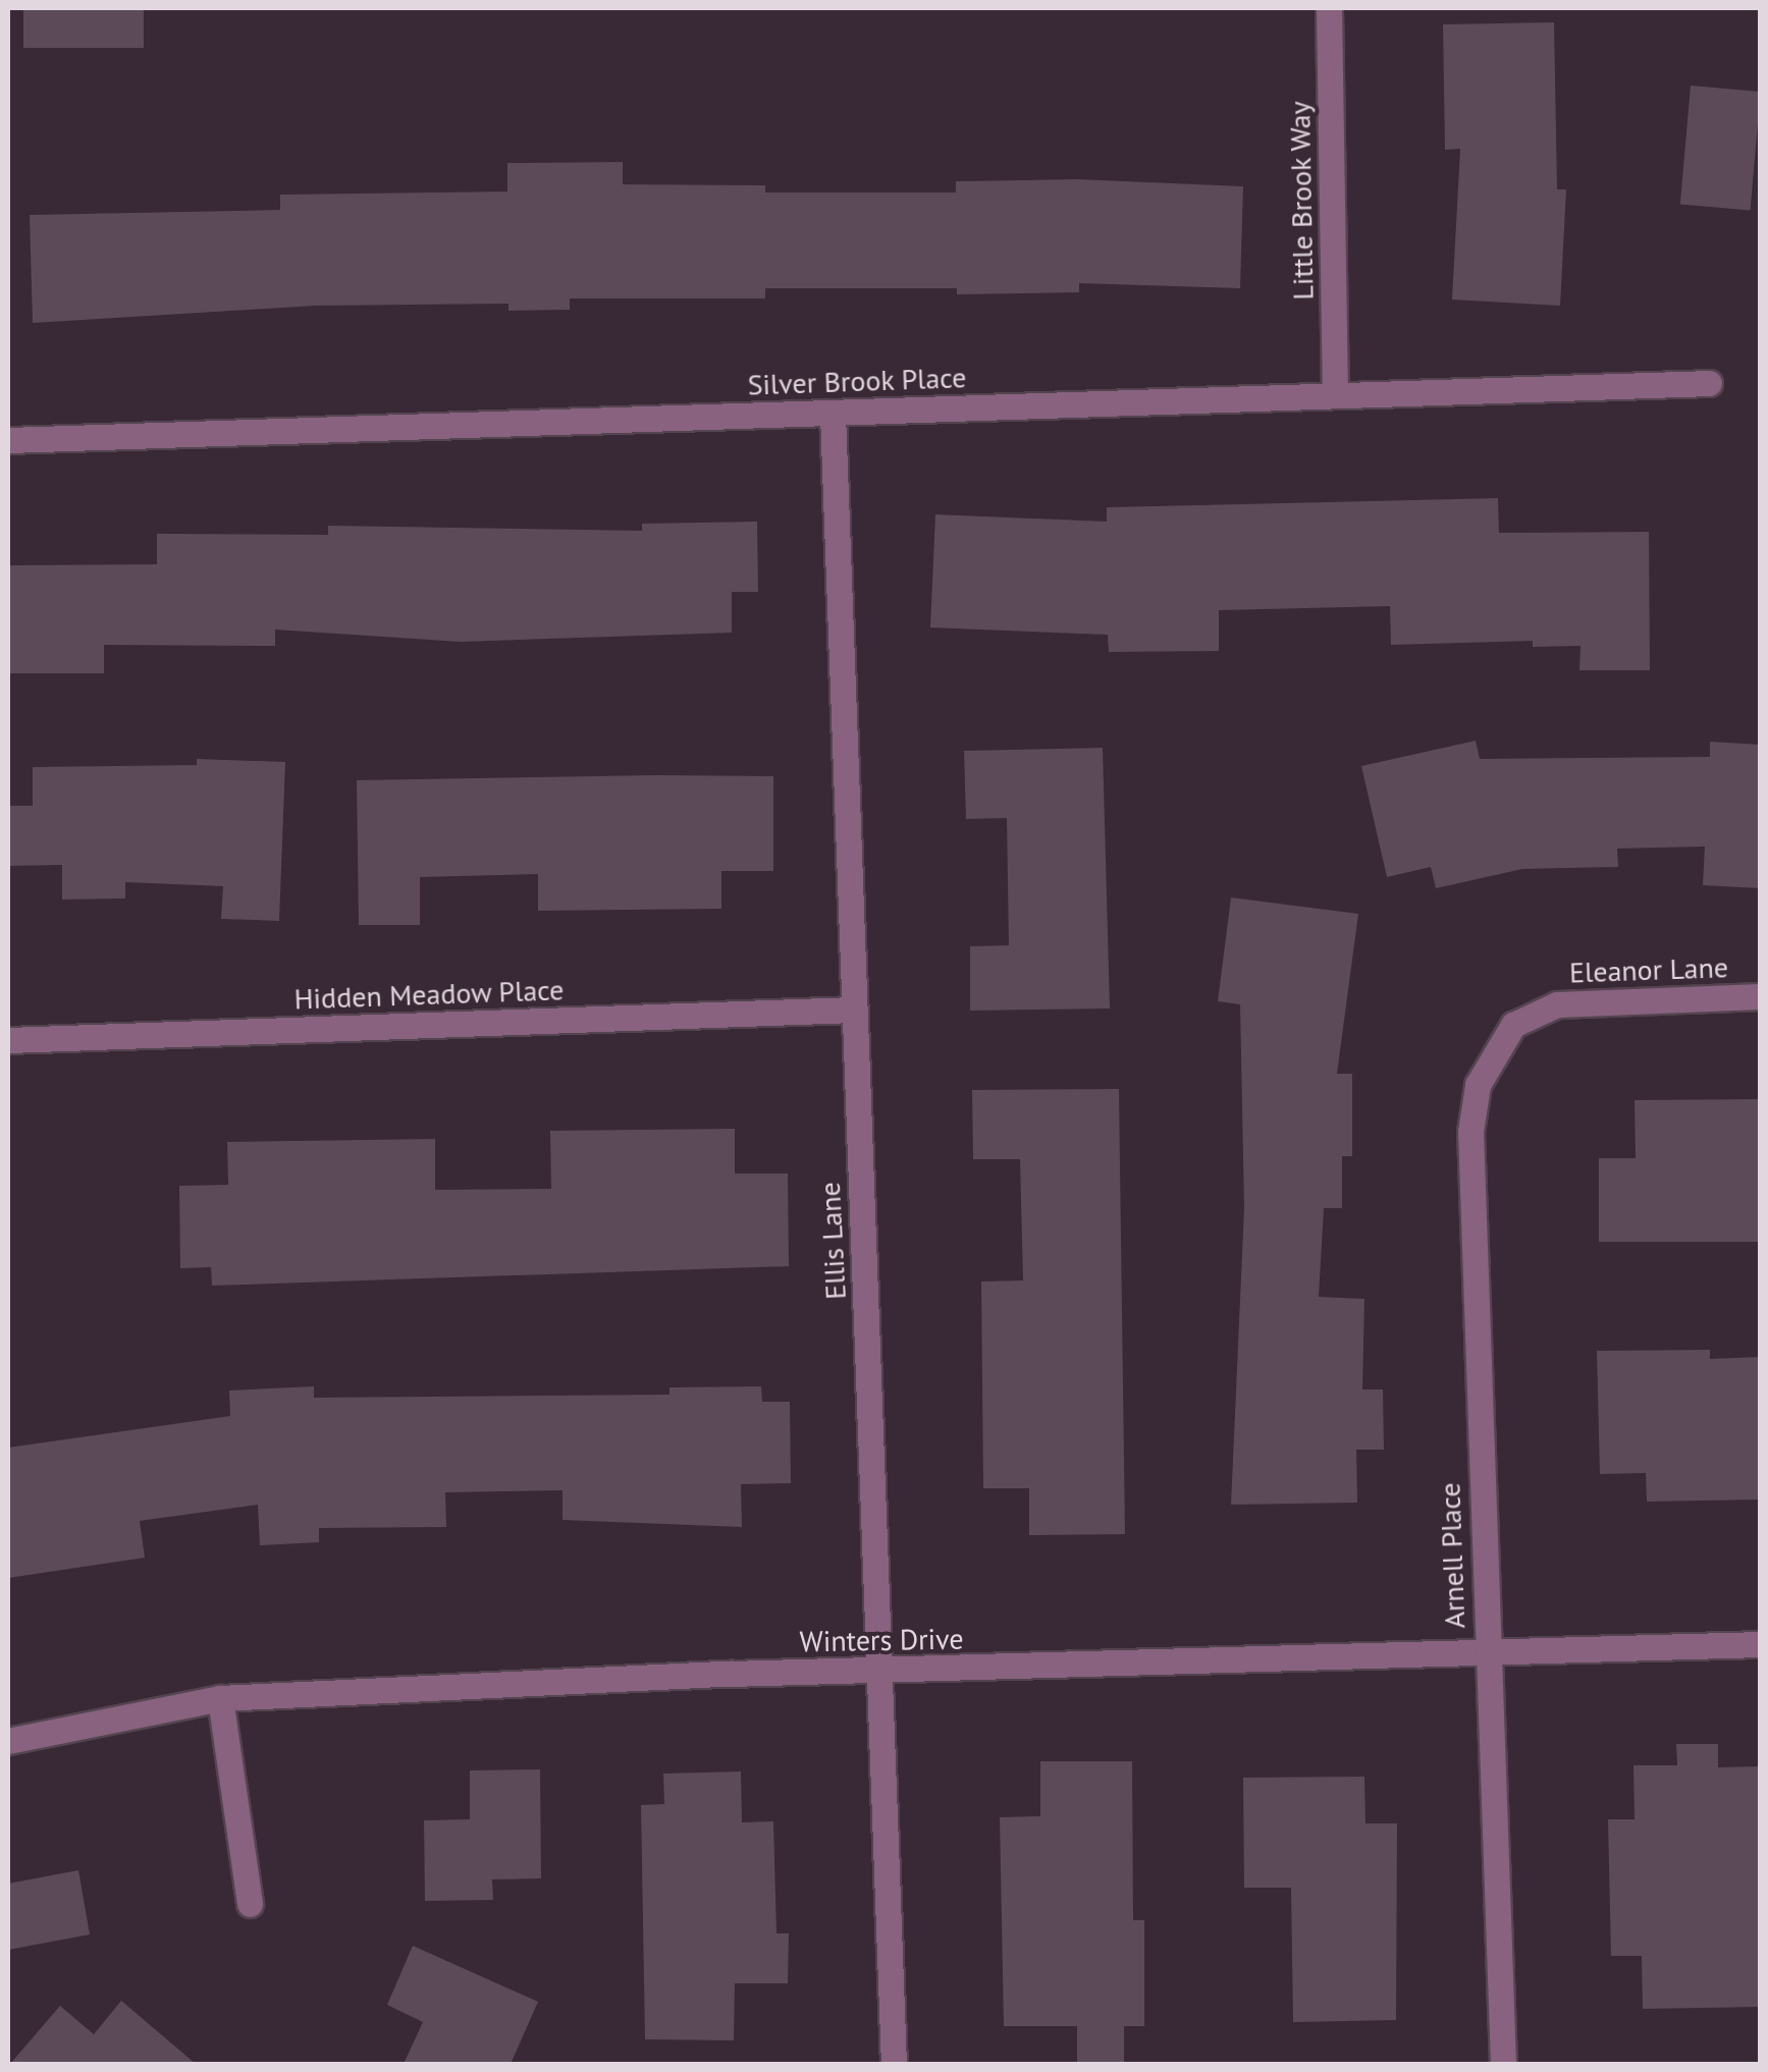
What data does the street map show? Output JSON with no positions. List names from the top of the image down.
{
  "streets": {
    "street": [
      "Little Brook Way",
      "Silver Brook Place",
      "Eleanor Lane",
      "Hidden Meadow Place",
      "Ellis Lane",
      "Arnell Place",
      "Winters Drive"
    ]
  },
  "crossings": [
    ["Little Brook Way", "Silver Brook Place"],
    ["Silver Brook Place", "Ellis Lane"],
    ["Eleanor Lane", "Arnell Place"],
    ["Hidden Meadow Place", "Ellis Lane"],
    ["Ellis Lane", "Winters Drive"],
    ["Arnell Place", "Winters Drive"]
  ]
}
